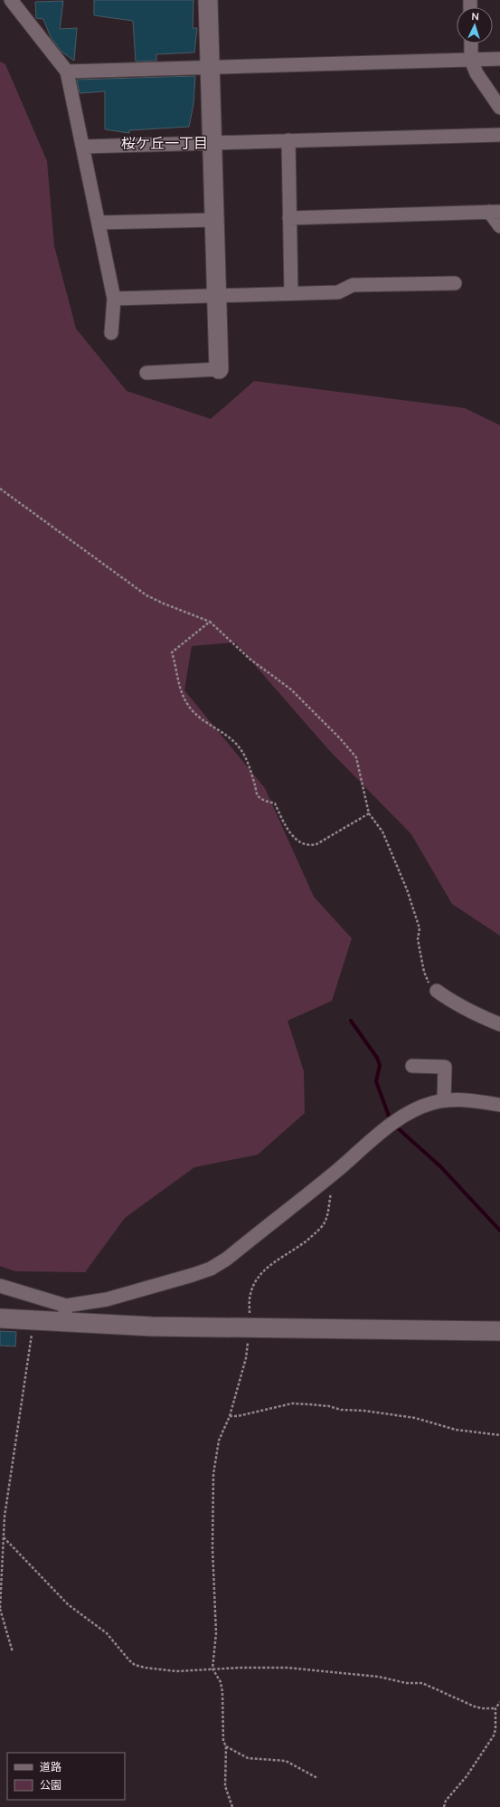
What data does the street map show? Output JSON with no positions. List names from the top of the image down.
{
  "districts": ["桜ケ丘一丁目"],
  "legend": ["道路", "公園"],
  "north": "top"
}
